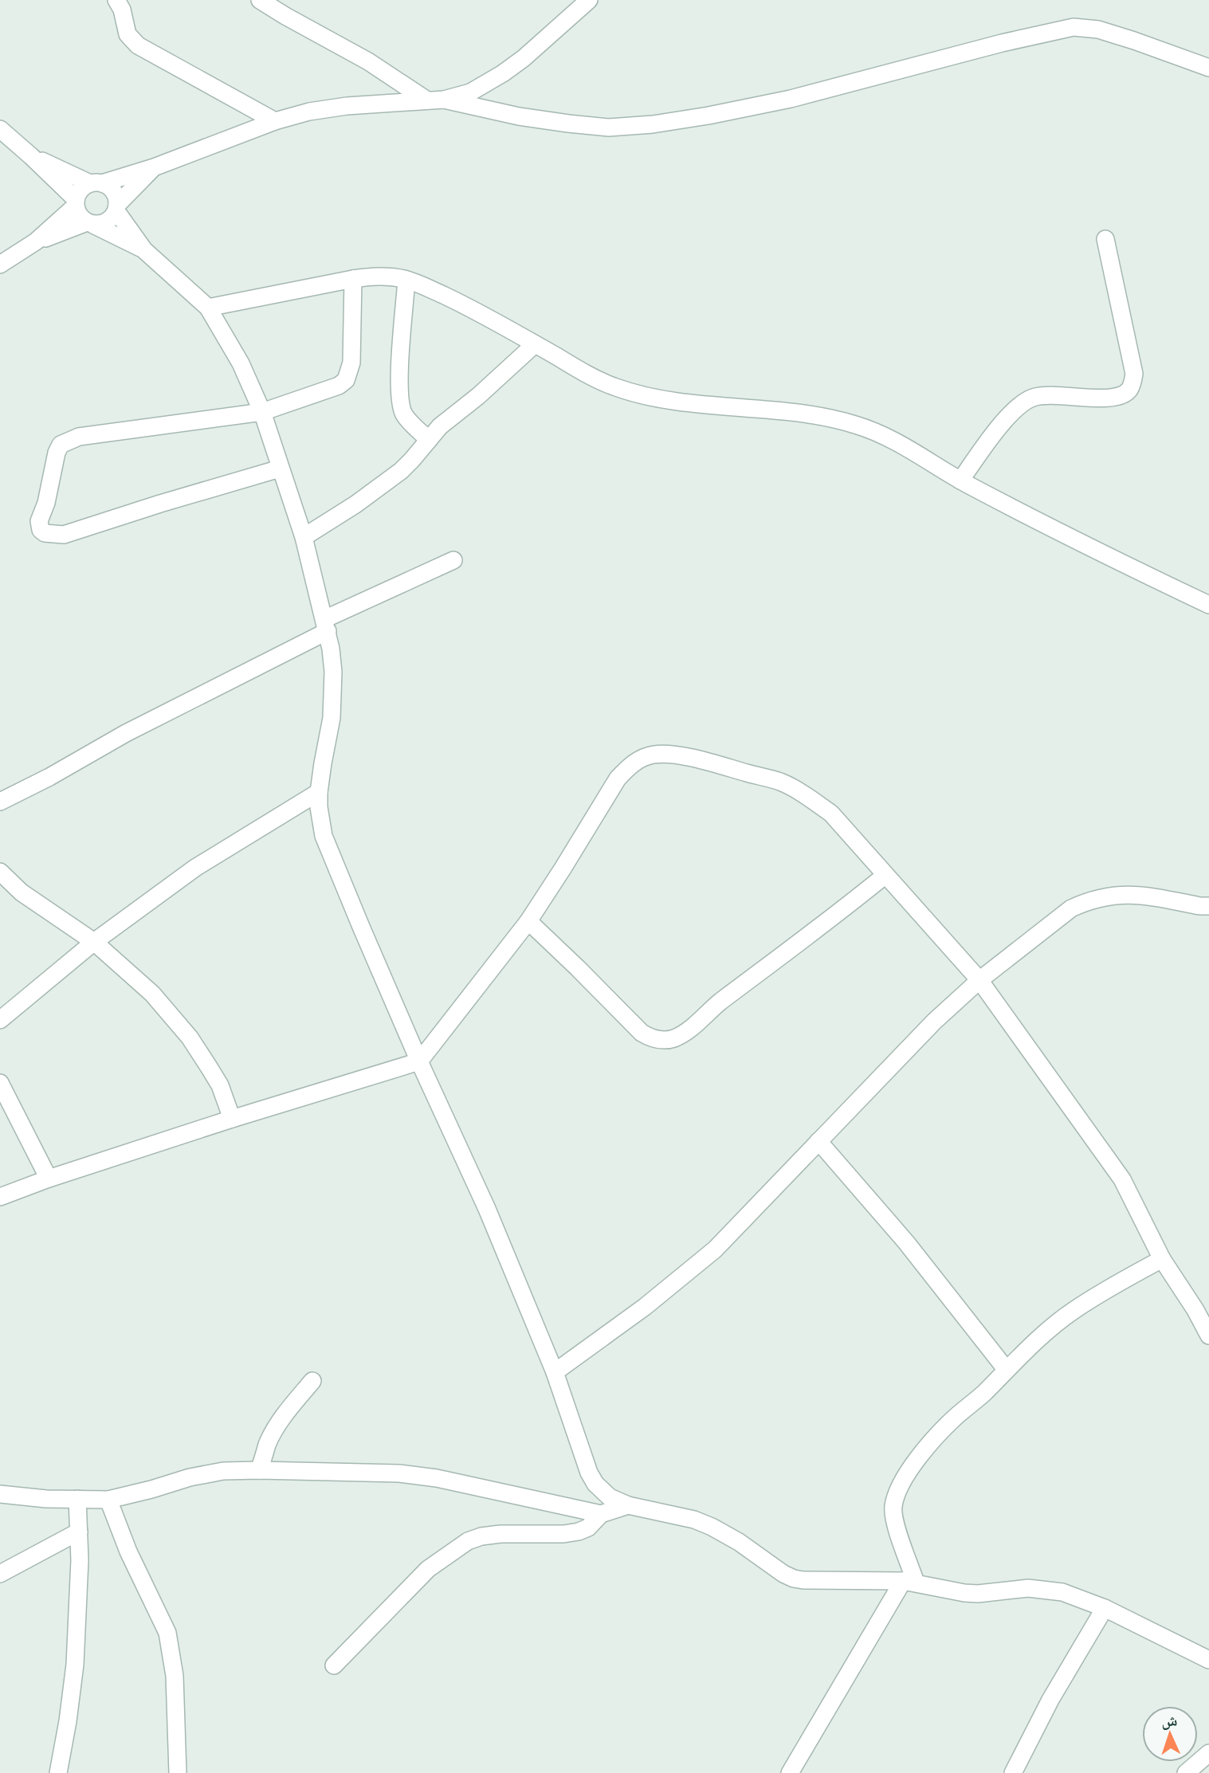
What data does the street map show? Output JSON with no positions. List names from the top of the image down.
{
  "north": "top"
}
